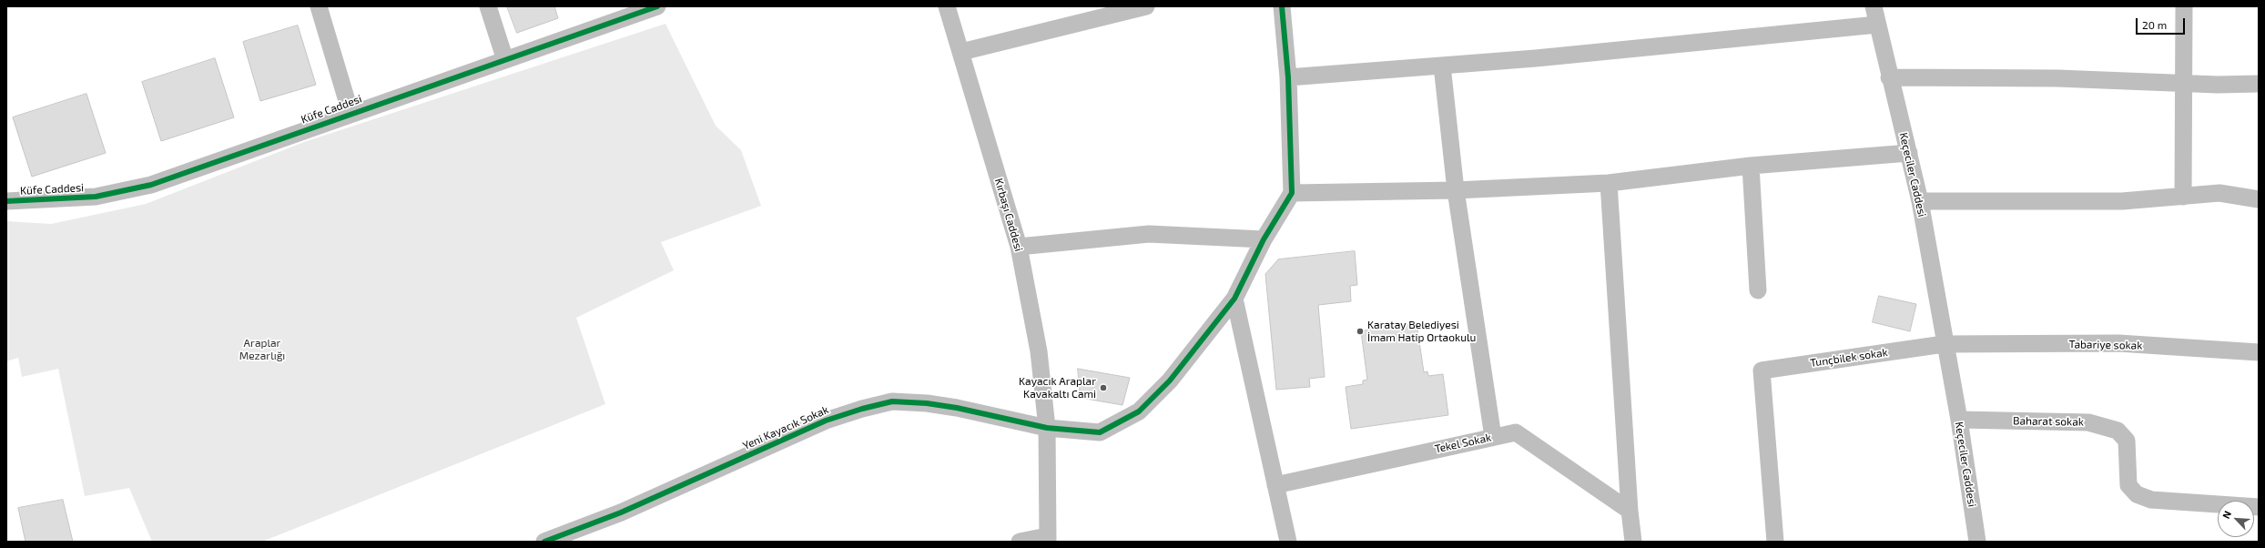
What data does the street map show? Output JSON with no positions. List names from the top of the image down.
{
  "streets": {
    "street": [
      "Küfe Caddesi",
      "Keçeciler Caddesi",
      "Kırbaşı Caddesi",
      "Tabariye sokak",
      "Tunçbilek sokak",
      "Baharat sokak",
      "Yeni Kayacık Sokak",
      "Tekel Sokak"
    ]
  },
  "crossings": [
    ["Keçeciler Caddesi", "Tabariye sokak"],
    ["Keçeciler Caddesi", "Tunçbilek sokak"],
    ["Keçeciler Caddesi", "Baharat sokak"],
    ["Kırbaşı Caddesi", "Yeni Kayacık Sokak"],
    ["Tabariye sokak", "Tunçbilek sokak"]
  ],
  "parks": ["Araplar Mezarlığı"],
  "places": ["Karatay Belediyesi İmam Hatip Ortaokulu", "Kayacık Araplar Kavakaltı Cami"],
  "scale_bar": "20 m",
  "north": "top left"
}
